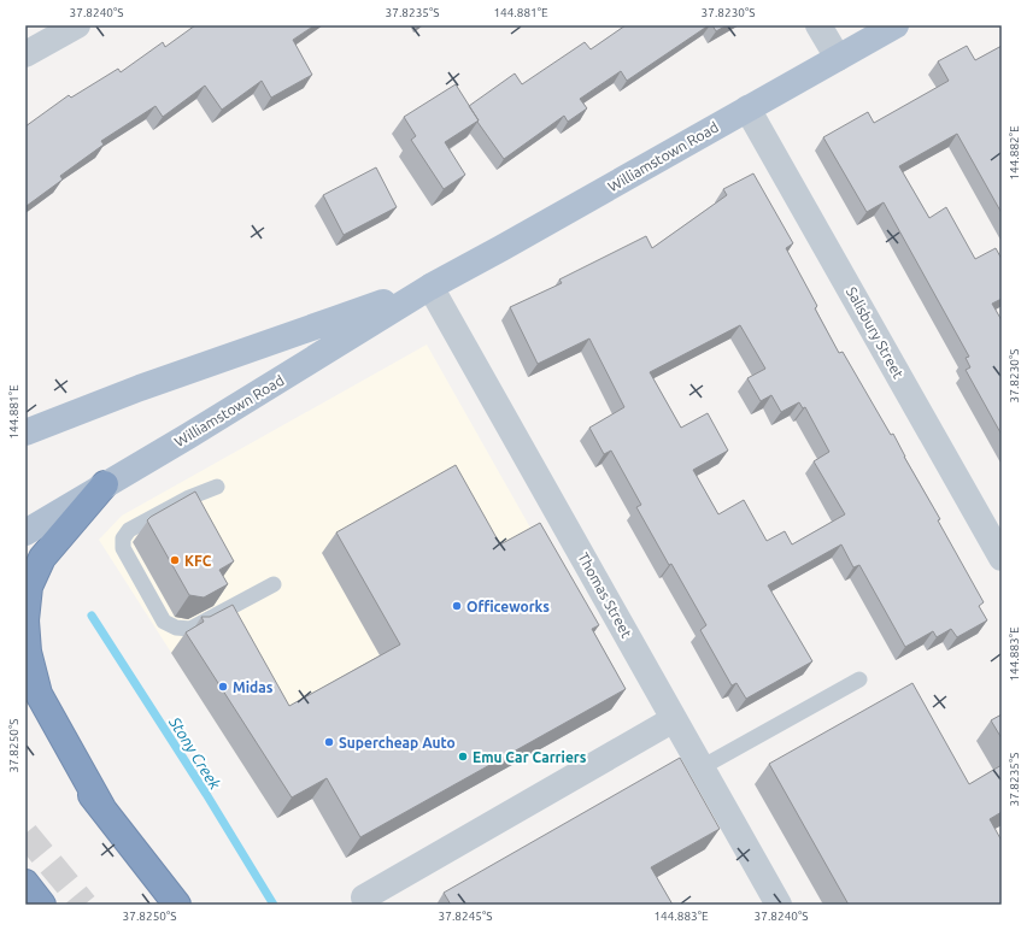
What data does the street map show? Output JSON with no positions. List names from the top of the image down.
{
  "streets": {
    "main road": ["Williamstown Road"],
    "street": ["Salisbury Street", "Thomas Street"]
  },
  "crossings": [
    ["Williamstown Road", "Salisbury Street"],
    ["Williamstown Road", "Thomas Street"]
  ],
  "water": ["Stony Creek"],
  "places": [
    "KFC",
    "Officeworks",
    "Midas",
    "Supercheap Auto",
    "Emu Car Carriers"
  ],
  "coordinates": [
    "37.8240°S",
    "37.8235°S",
    "144.881°E",
    "37.8230°S",
    "144.882°E",
    "144.883°E",
    "37.8250°S",
    "37.8245°S"
  ]
}
